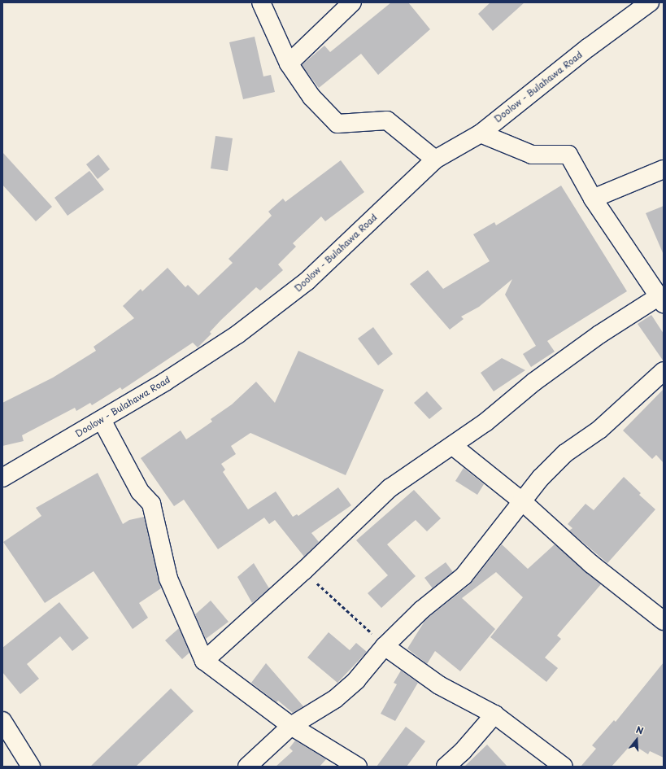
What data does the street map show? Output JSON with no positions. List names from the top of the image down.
{
  "streets": {
    "street": ["Doolow - Bulahawa Road"]
  },
  "north": "top"
}
